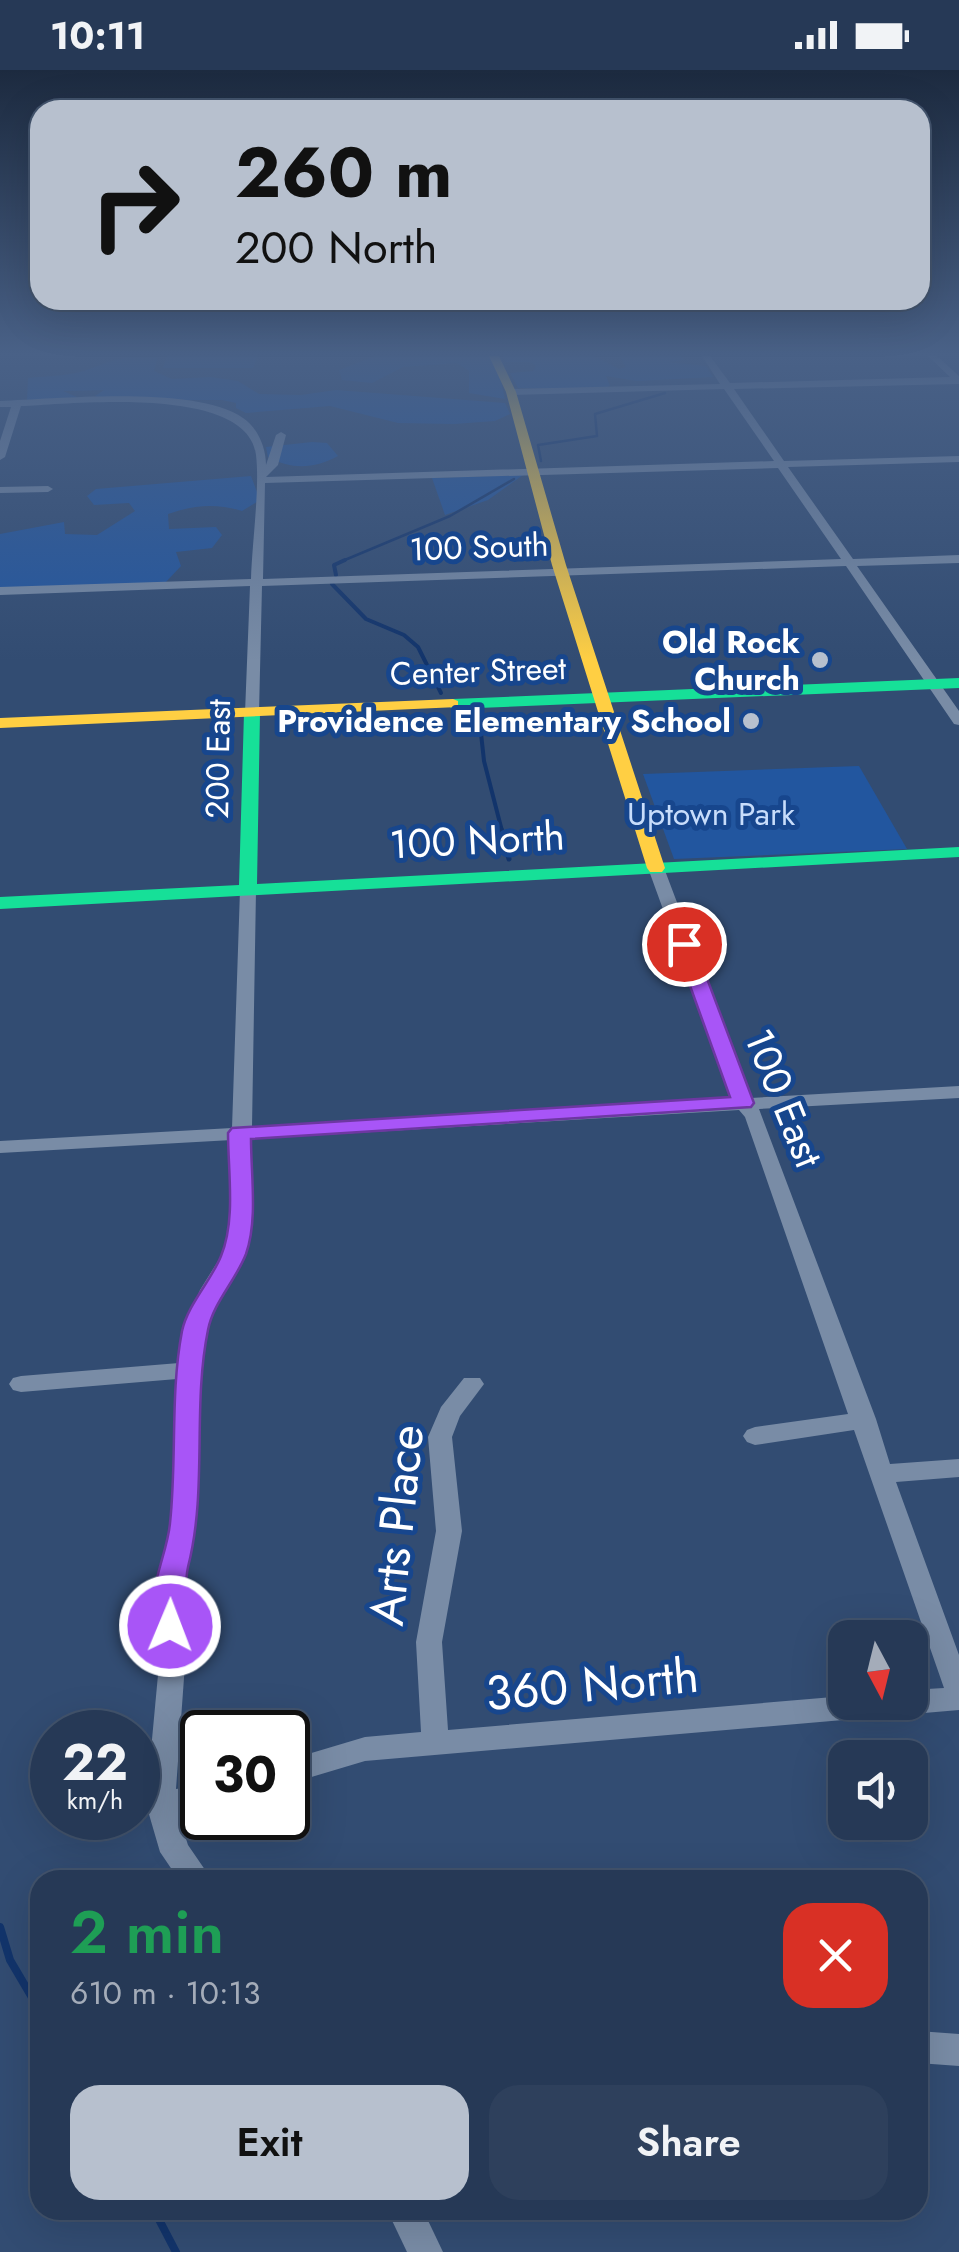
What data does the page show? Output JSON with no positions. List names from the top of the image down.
{
  "streets": {
    "street": [
      "100 South",
      "Center Street",
      "200 East",
      "100 North",
      "100 East",
      "Arts Place",
      "360 North"
    ]
  },
  "crossings": [
    ["100 South", "200 East"],
    ["100 South", "100 East"],
    ["Center Street", "200 East"],
    ["Center Street", "100 East"],
    ["200 East", "100 North"],
    ["100 North", "100 East"],
    ["100 East", "360 North"],
    ["Arts Place", "360 North"]
  ],
  "parks": ["Uptown Park"],
  "places": ["Old Rock Church", "Providence Elementary School"],
  "north": "bottom",
  "page": {
    "status": "10:11",
    "turn": ["260 m", "200 North"],
    "speed": "22 km/h",
    "limit": "30",
    "heading": ["2 min", "610 m · 10:13"],
    "buttons": ["Exit", "Share"]
  }
}
